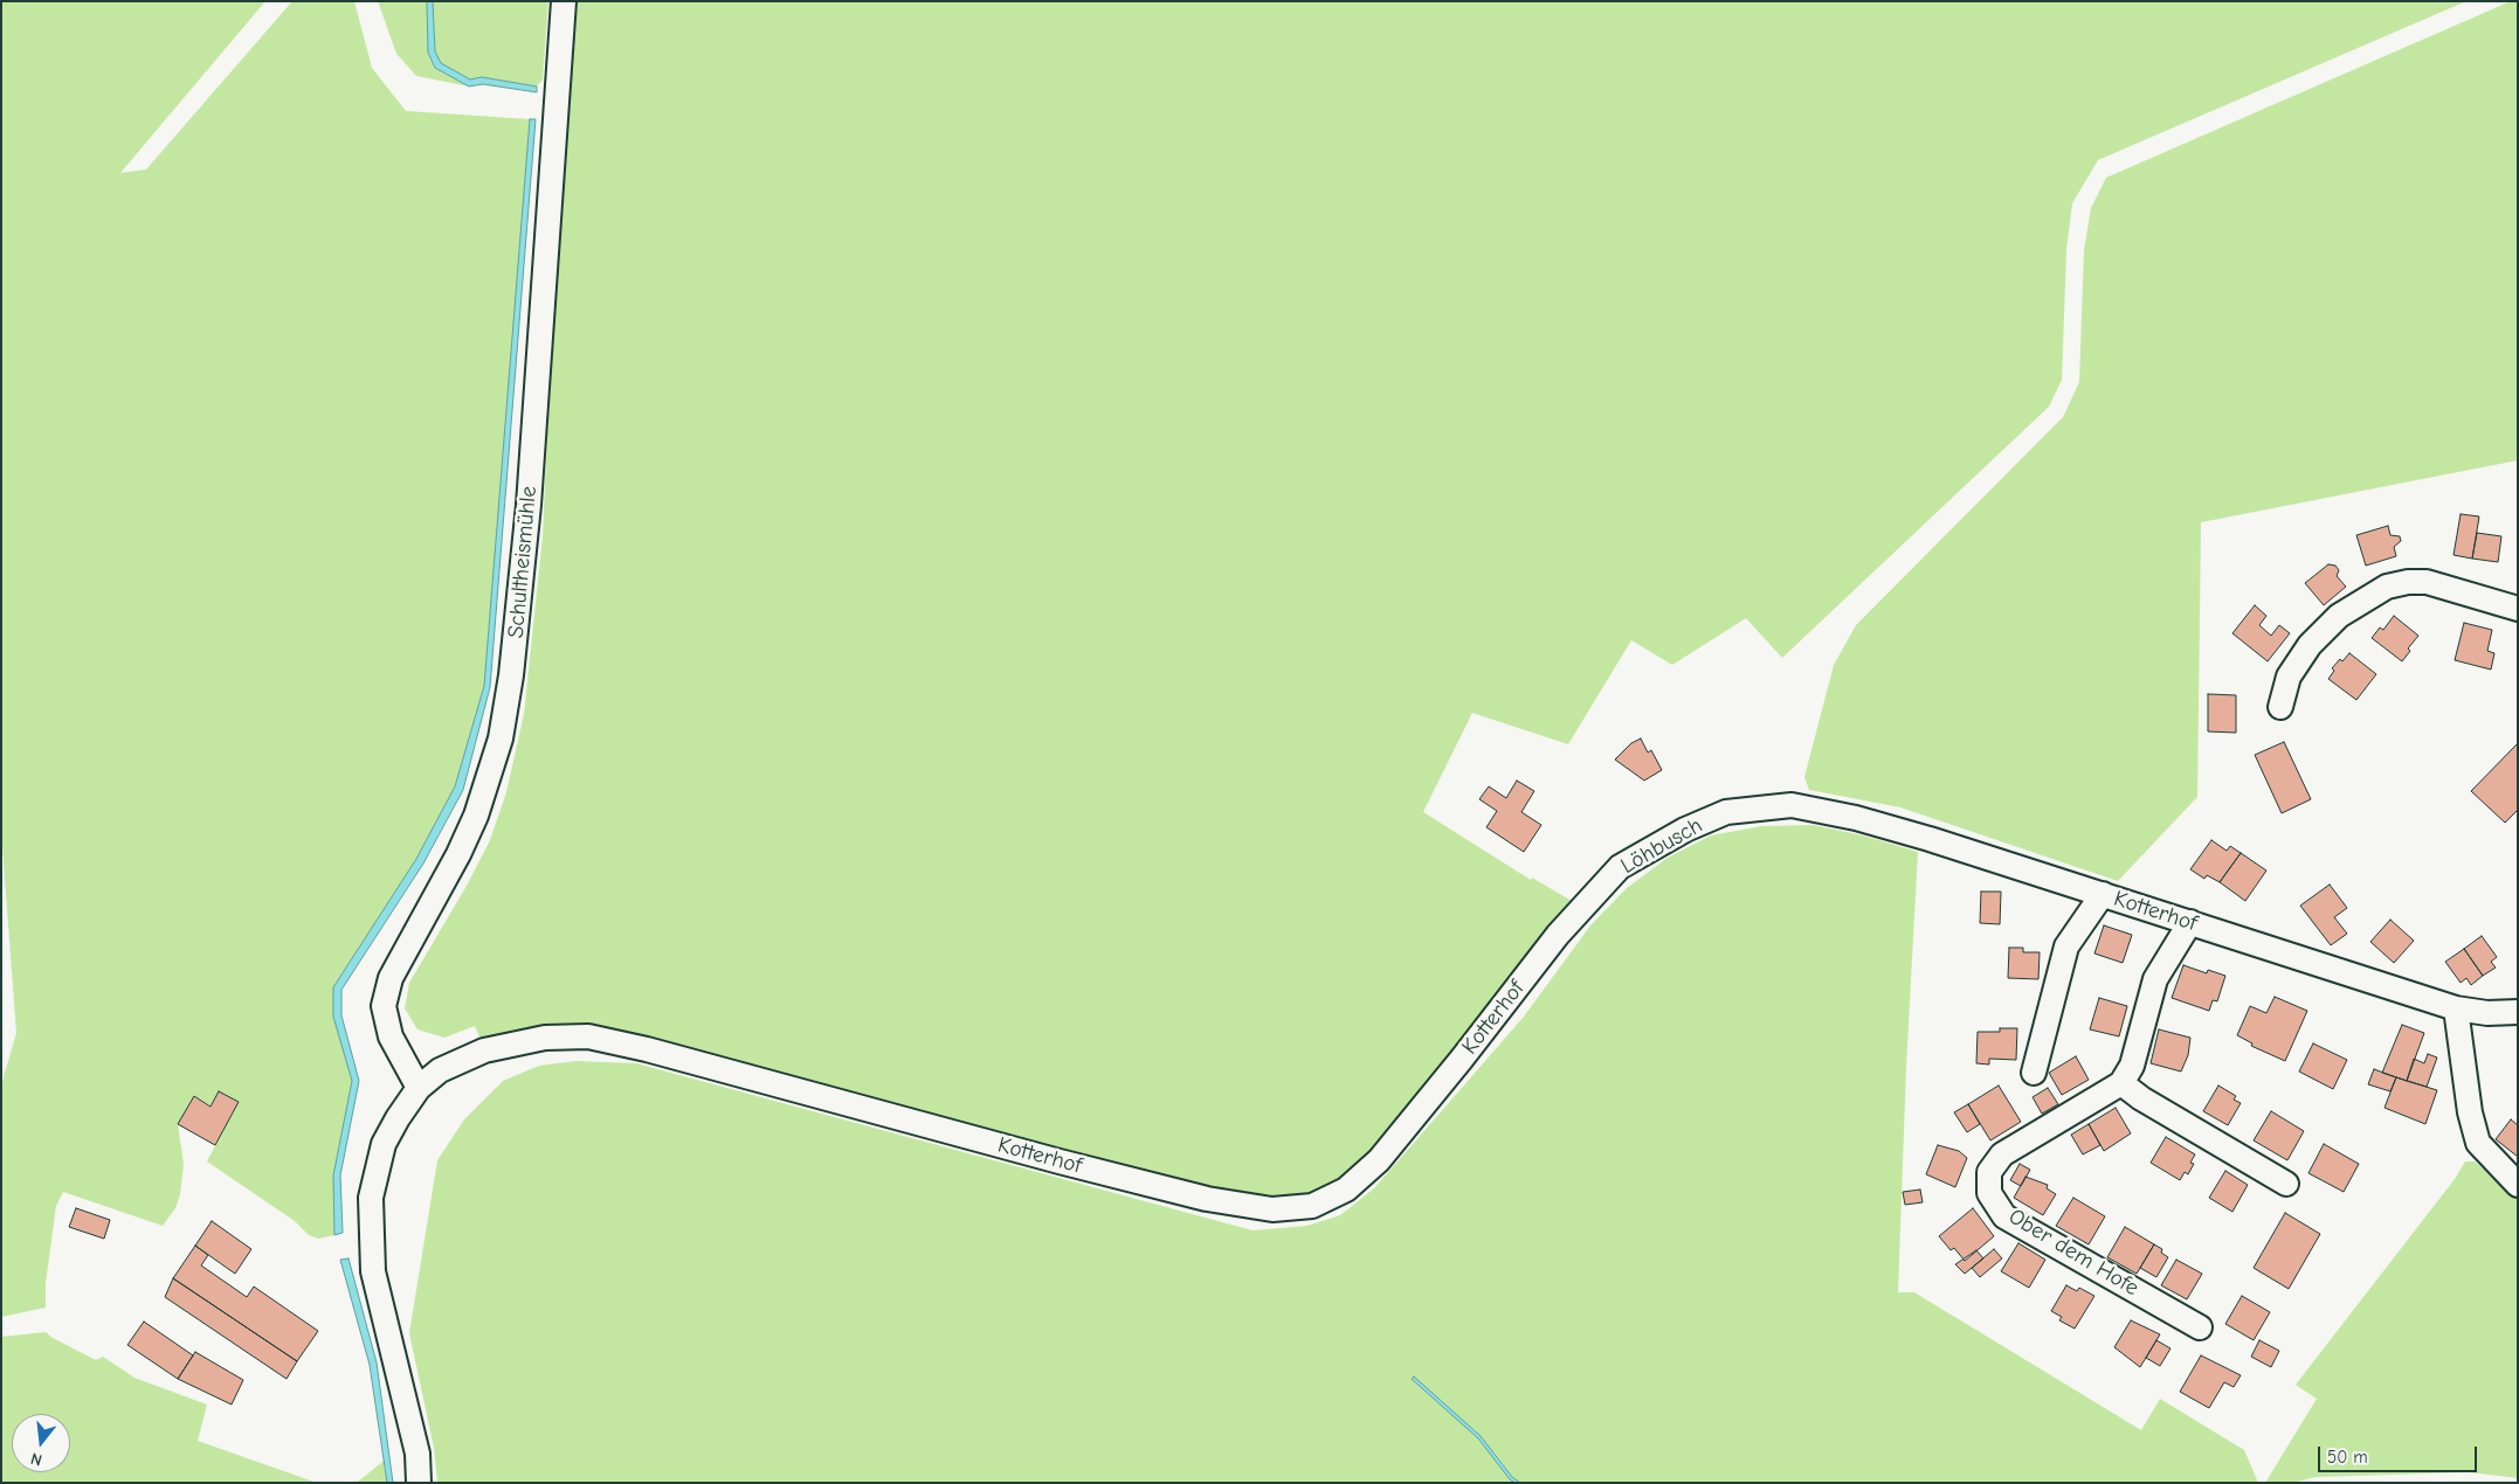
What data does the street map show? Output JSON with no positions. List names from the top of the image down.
{
  "streets": {
    "street": [
      "Schultheismühle",
      "Löhbusch",
      "Kotterhof",
      "Ober dem Hofe"
    ]
  },
  "crossings": [
    ["Schultheismühle", "Kotterhof"],
    ["Löhbusch", "Kotterhof"]
  ],
  "scale_bar": "50 m",
  "north": "bottom"
}
